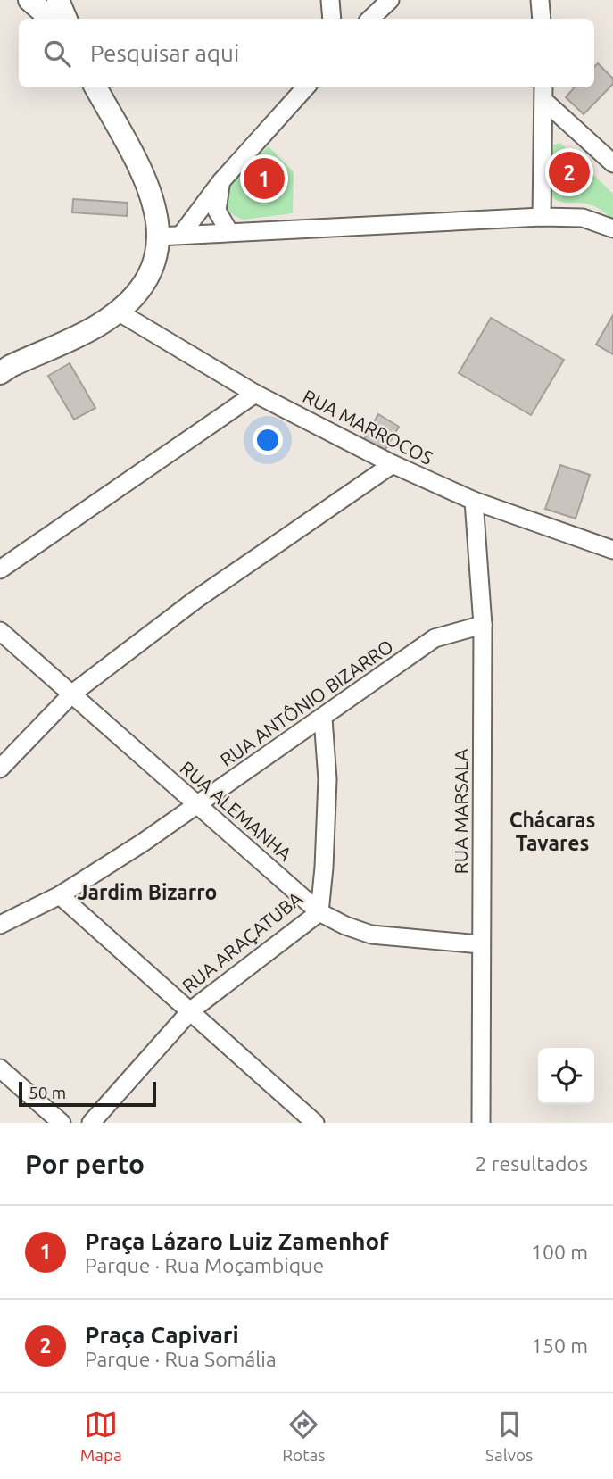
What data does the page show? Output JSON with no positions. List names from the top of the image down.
{
  "streets": {
    "street": [
      "RUA MARROCOS",
      "RUA ANTÔNIO BIZARRO",
      "RUA ALEMANHA",
      "RUA MARSALA",
      "RUA ARAÇATUBA"
    ]
  },
  "crossings": [
    ["RUA MARROCOS", "RUA MARSALA"],
    ["RUA ANTÔNIO BIZARRO", "RUA ALEMANHA"],
    ["RUA ANTÔNIO BIZARRO", "RUA MARSALA"],
    ["RUA ANTÔNIO BIZARRO", "RUA ARAÇATUBA"],
    ["RUA ALEMANHA", "RUA MARSALA"],
    ["RUA ALEMANHA", "RUA ARAÇATUBA"]
  ],
  "districts": ["Chácaras Tavares", "Jardim Bizarro"],
  "scale_bar": "50 m",
  "page": {
    "search": "Pesquisar aqui",
    "pins": ["2", "1"],
    "scale": "50 m",
    "heading": ["Por perto", "2 resultados"],
    "list": [
      {
        "mark": "1",
        "name": "Praça Lázaro Luiz Zamenhof",
        "note": "Parque · Rua Moçambique",
        "value": "100 m"
      },
      {
        "mark": "2",
        "name": "Praça Capivari",
        "note": "Parque · Rua Somália",
        "value": "150 m"
      }
    ],
    "nav": ["Mapa", "Rotas", "Salvos"]
  }
}
